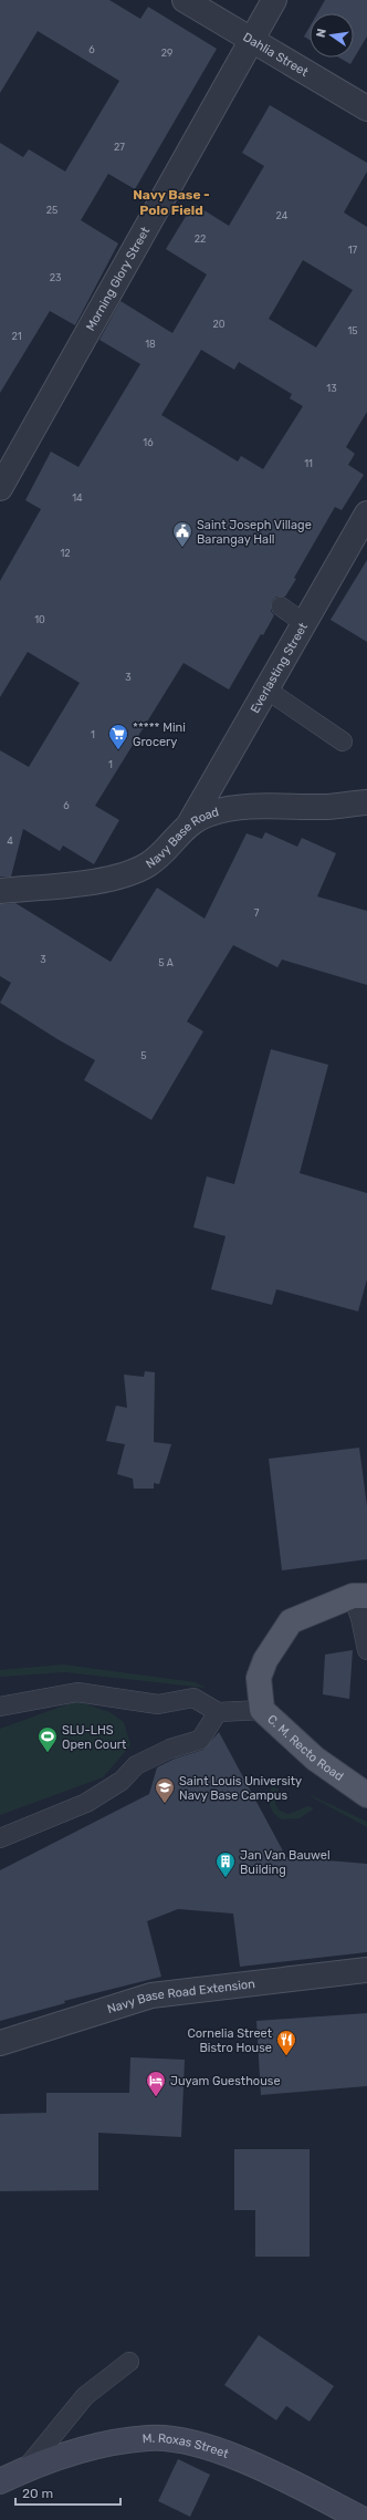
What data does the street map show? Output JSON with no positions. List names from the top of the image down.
{
  "streets": {
    "main road": ["C. M. Recto Road", "M. Roxas Street"],
    "street": [
      "Dahlia Street",
      "Morning Glory Street",
      "Everlasting Street",
      "Navy Base Road",
      "Navy Base Road Extension"
    ]
  },
  "crossings": [
    ["Dahlia Street", "Morning Glory Street"],
    ["Everlasting Street", "Navy Base Road"]
  ],
  "districts": ["Navy Base - Polo Field"],
  "places": {
    "public building": ["Saint Joseph Village Barangay Hall"],
    "supermarket": ["***** Mini Grocery"],
    "sports": ["SLU-LHS Open Court"],
    "school or university": ["Saint Louis University Navy Base Campus"],
    "building": ["Jan Van Bauwel Building"],
    "restaurant": ["Cornelia Street Bistro House"],
    "hotel": ["Juyam Guesthouse"]
  },
  "house_numbers": [
    "6",
    "29",
    "27",
    "25",
    "24",
    "22",
    "17",
    "23",
    "20",
    "15",
    "21",
    "18",
    "13",
    "16",
    "11",
    "14",
    "12",
    "10",
    "3",
    "1",
    "1",
    "6",
    "4",
    "7",
    "3",
    "5 A",
    "5"
  ],
  "scale_bar": "20 m",
  "north": "left"
}
